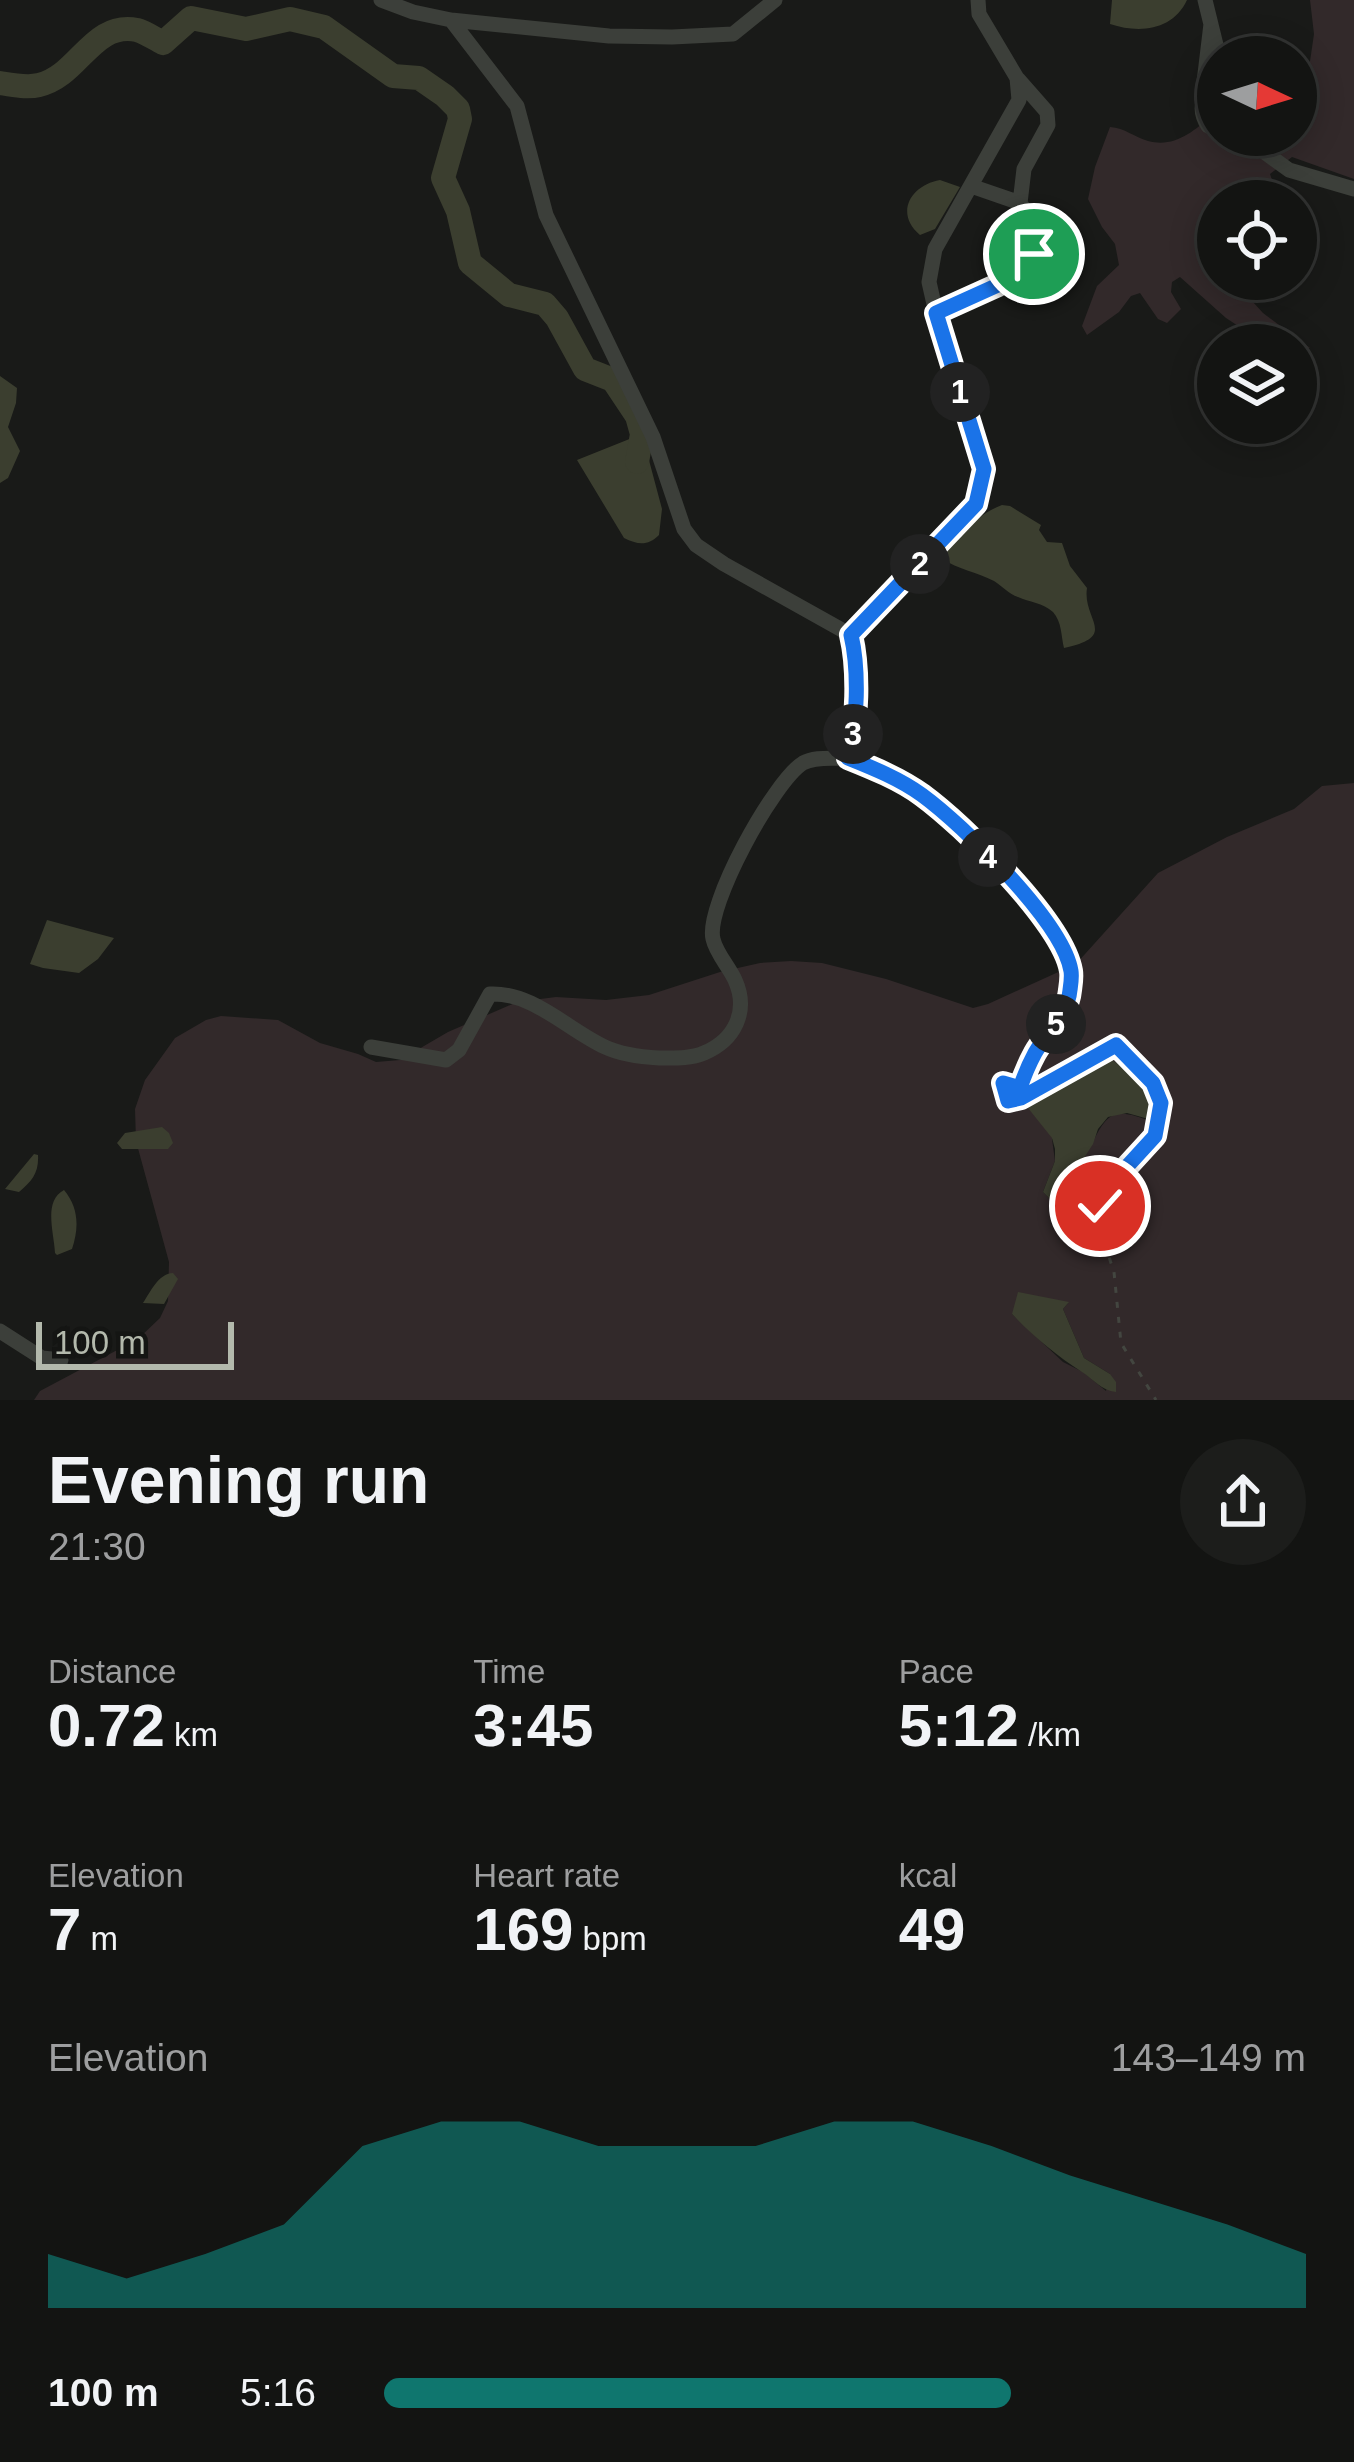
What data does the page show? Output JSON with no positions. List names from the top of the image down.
{
  "scale_bar": "100 m",
  "north": "right",
  "page": {
    "pins": [
      "1",
      "2",
      "3",
      "4",
      "5"
    ],
    "scale": "100 m",
    "heading": ["Evening run", "21:30"],
    "stats": [
      ["Distance", "0.72 km"],
      ["Time", "3:45"],
      ["Pace", "5:12 /km"],
      ["Elevation", "7 m"],
      ["Heart rate", "169 bpm"],
      ["kcal", "49"]
    ],
    "chart": ["Elevation", "143–149 m"],
    "list": [
      {
        "name": "100 m",
        "note": "5:16"
      }
    ]
  }
}
